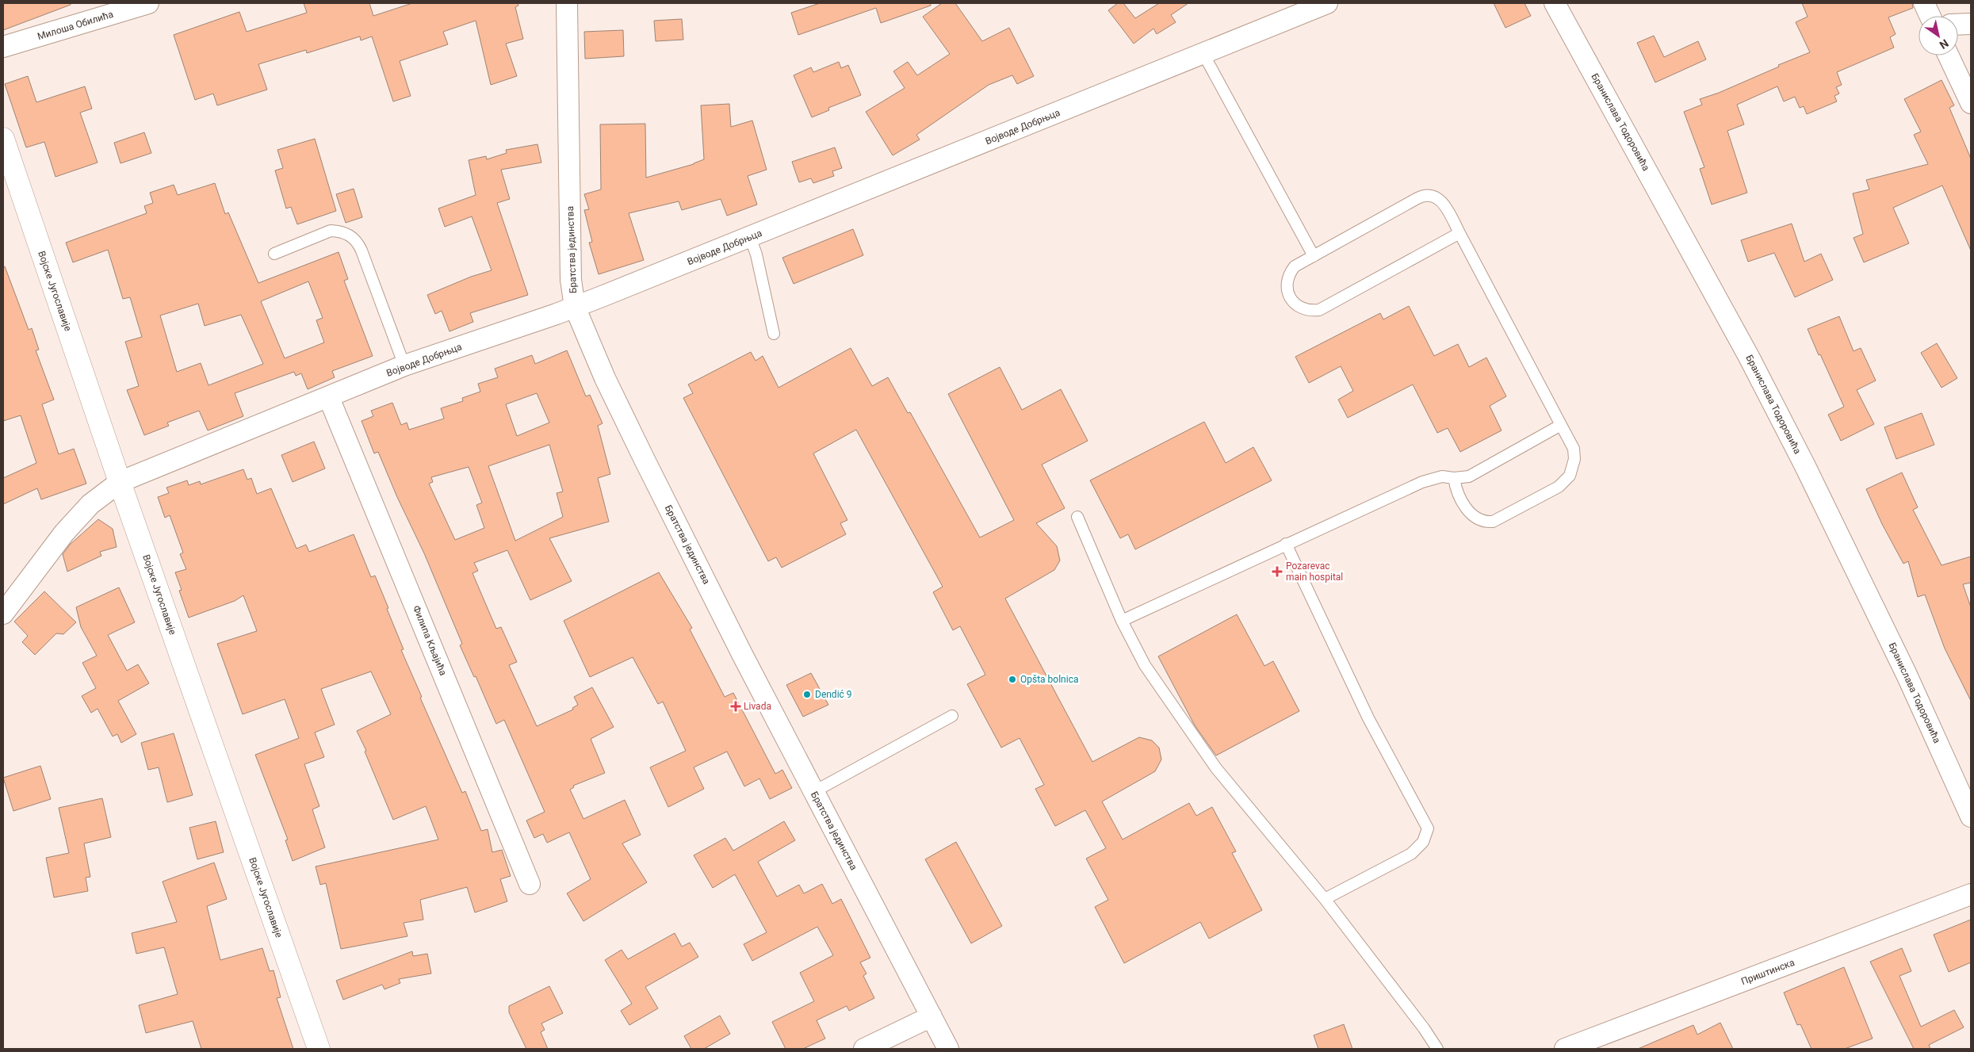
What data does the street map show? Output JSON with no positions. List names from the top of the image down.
{
  "streets": {
    "main road": ["Војске Југославије"],
    "street": [
      "Милоша Обилића",
      "Бранислава Тодоровића",
      "Војводе Добрњца",
      "Братства јединства",
      "Филипа Кљајића",
      "Приштинска"
    ]
  },
  "crossings": [
    ["Војводе Добрњца", "Братства јединства"],
    ["Војводе Добрњца", "Војске Југославије"],
    ["Војводе Добрњца", "Филипа Кљајића"]
  ],
  "places": {
    "health": ["Pozarevac main hospital", "Livada"],
    "other": ["Opšta bolnica", "Dendić 9"]
  },
  "north": "bottom right"
}
